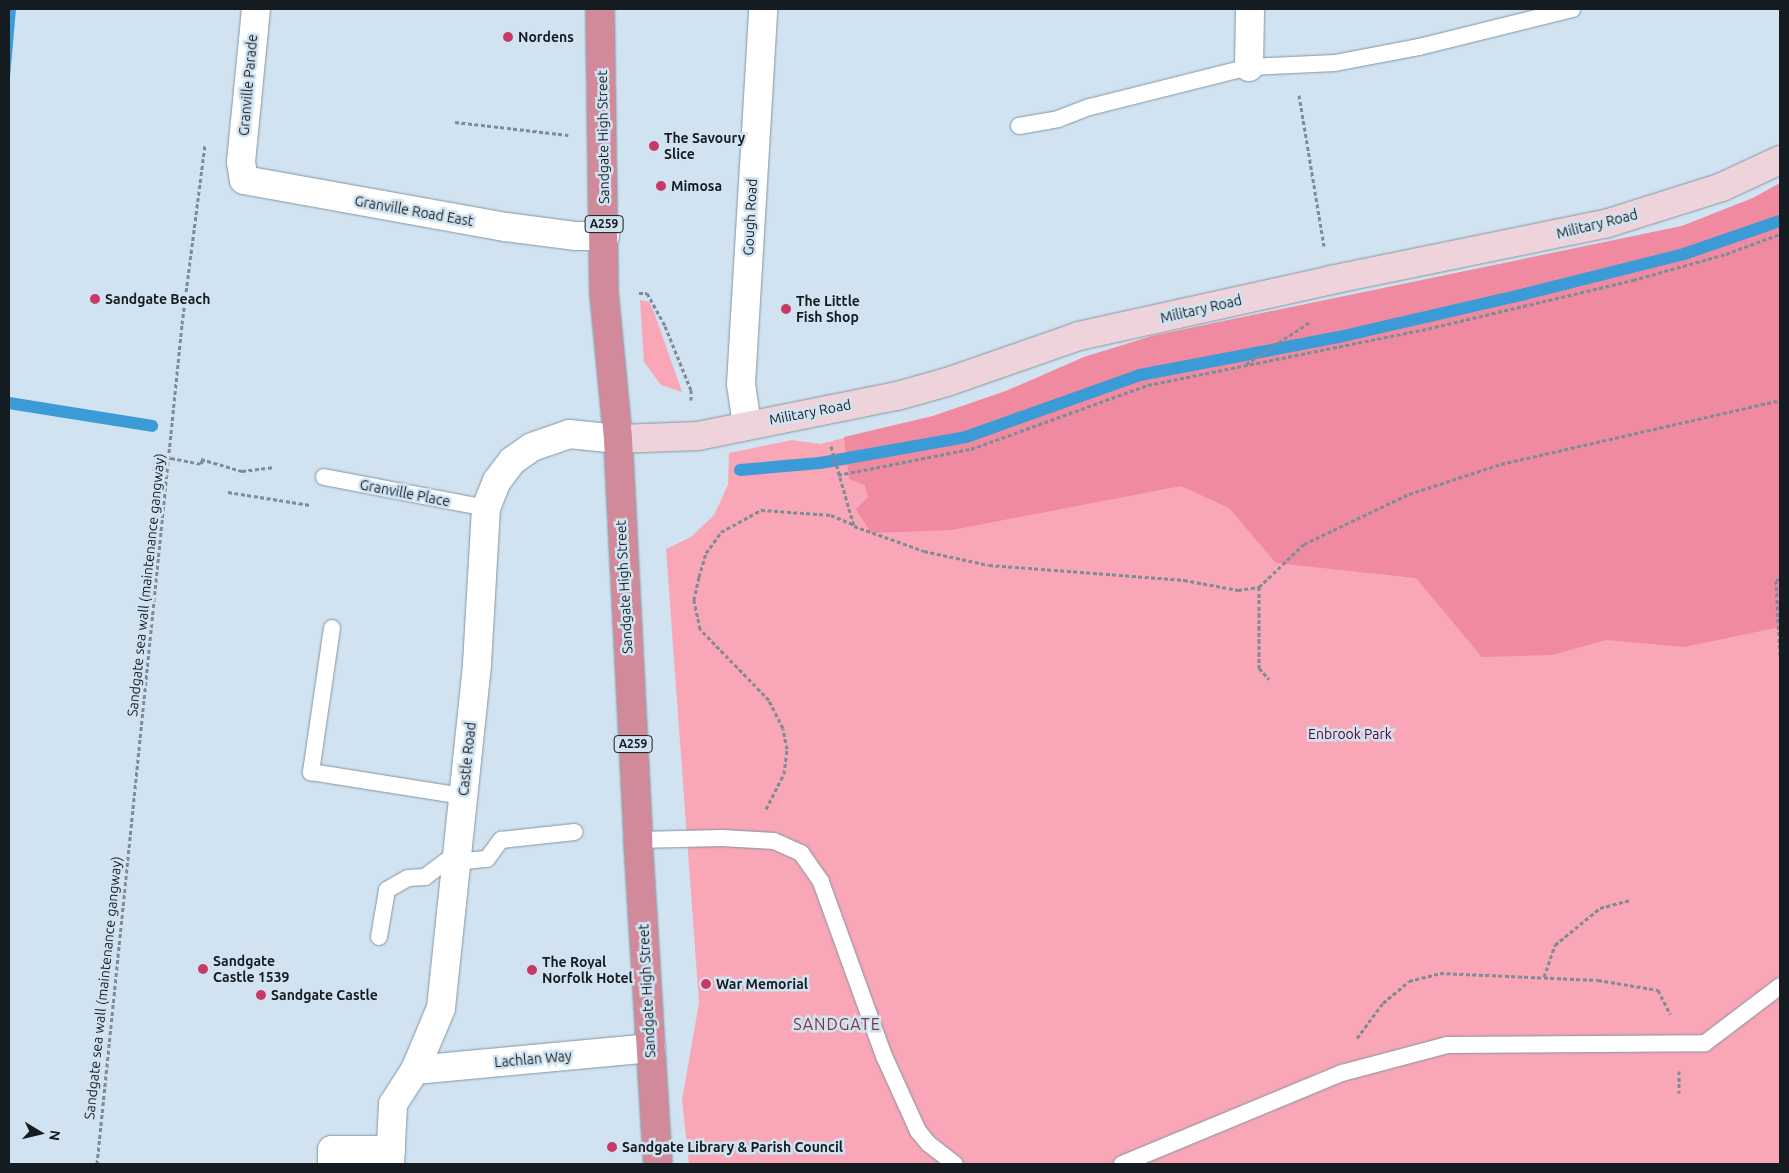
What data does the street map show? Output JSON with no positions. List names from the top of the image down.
{
  "streets": {
    "highway": ["Sandgate High Street", "A259"],
    "main road": ["Military Road"],
    "street": [
      "Granville Parade",
      "Granville Road East",
      "Gough Road",
      "Castle Road",
      "Lachlan Way"
    ],
    "lane": ["Granville Place"],
    "path": ["Sandgate sea wall (maintenance gangway)"]
  },
  "crossings": [
    ["Granville Parade", "Granville Road East"],
    ["Sandgate High Street", "Granville Road East"],
    ["Sandgate High Street", "Military Road"],
    ["Sandgate High Street", "Castle Road"],
    ["Sandgate High Street", "Lachlan Way"],
    ["Gough Road", "Military Road"],
    ["Military Road", "Castle Road"],
    ["Granville Place", "Castle Road"],
    ["Castle Road", "Lachlan Way"]
  ],
  "districts": ["SANDGATE"],
  "parks": ["Enbrook Park"],
  "places": [
    "Nordens",
    "The Savoury Slice",
    "Mimosa",
    "Sandgate Beach",
    "The Little Fish Shop",
    "Sandgate Castle 1539",
    "The Royal Norfolk Hotel",
    "War Memorial",
    "Sandgate Castle",
    "Sandgate Library & Parish Council"
  ],
  "north": "right"
}
